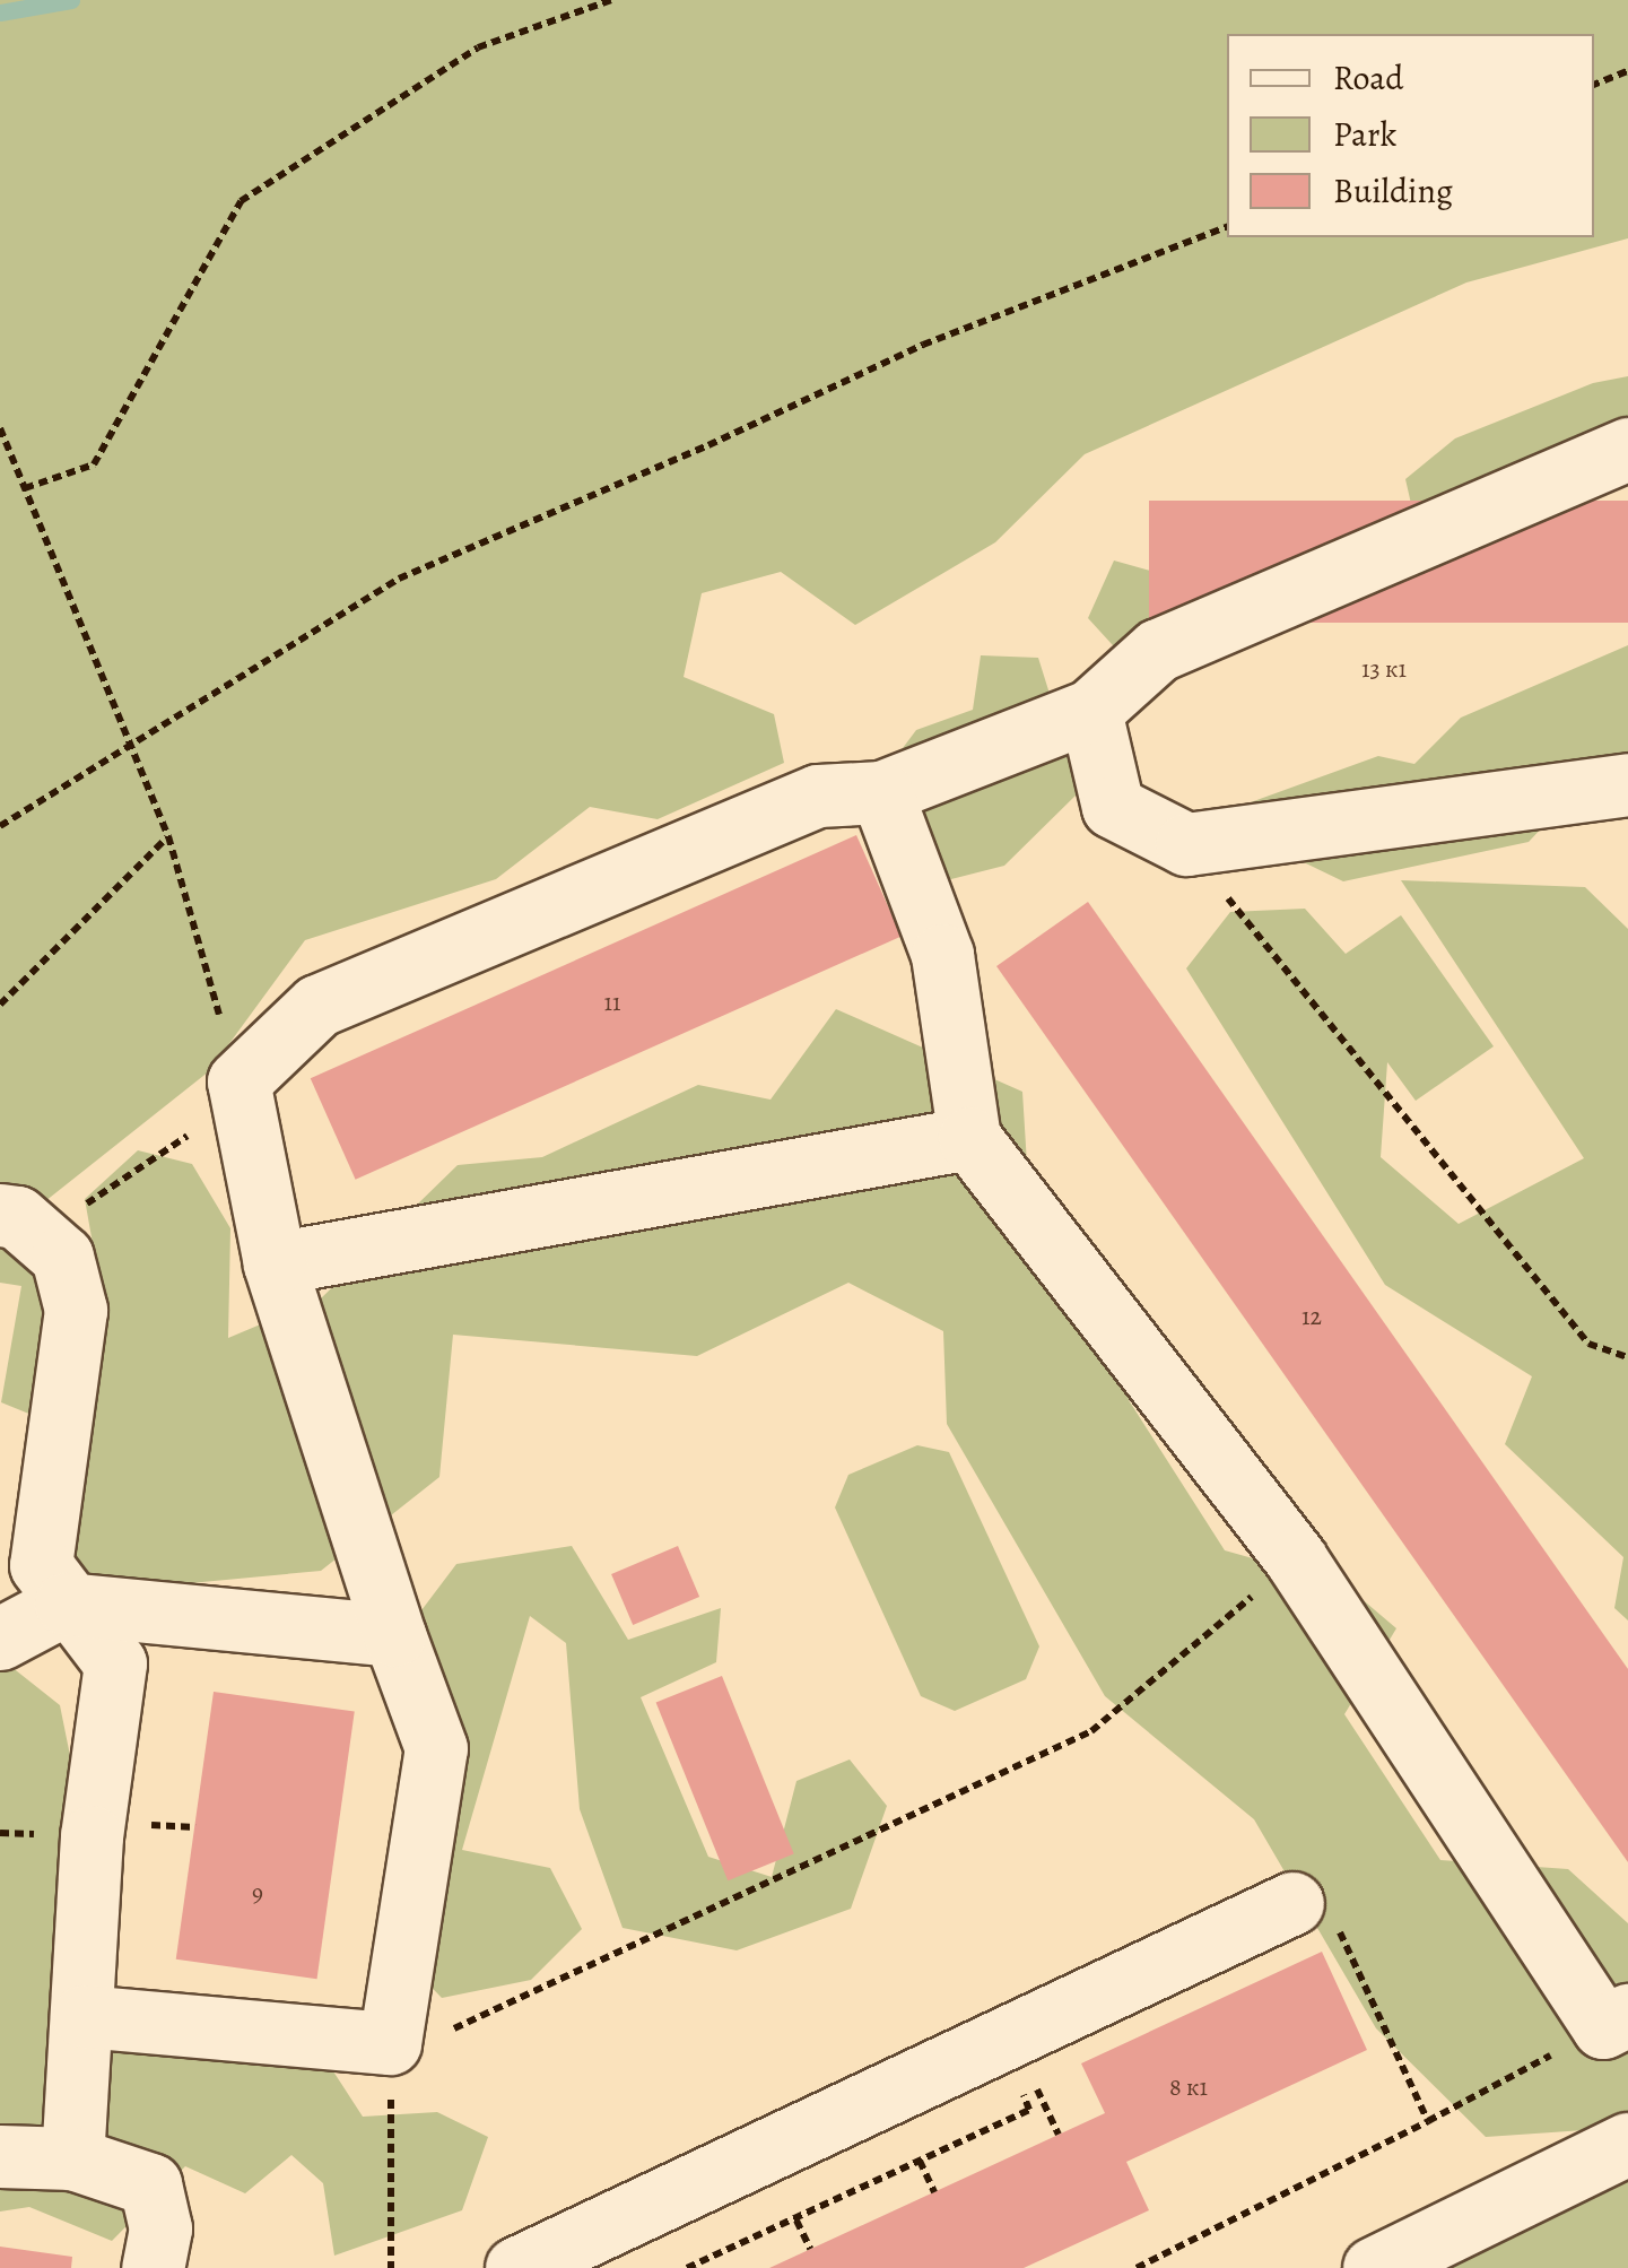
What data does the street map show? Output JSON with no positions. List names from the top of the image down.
{
  "house_numbers": [
    "13 к1",
    "11",
    "12",
    "9",
    "8 к1"
  ],
  "legend": ["Road", "Park", "Building"]
}
